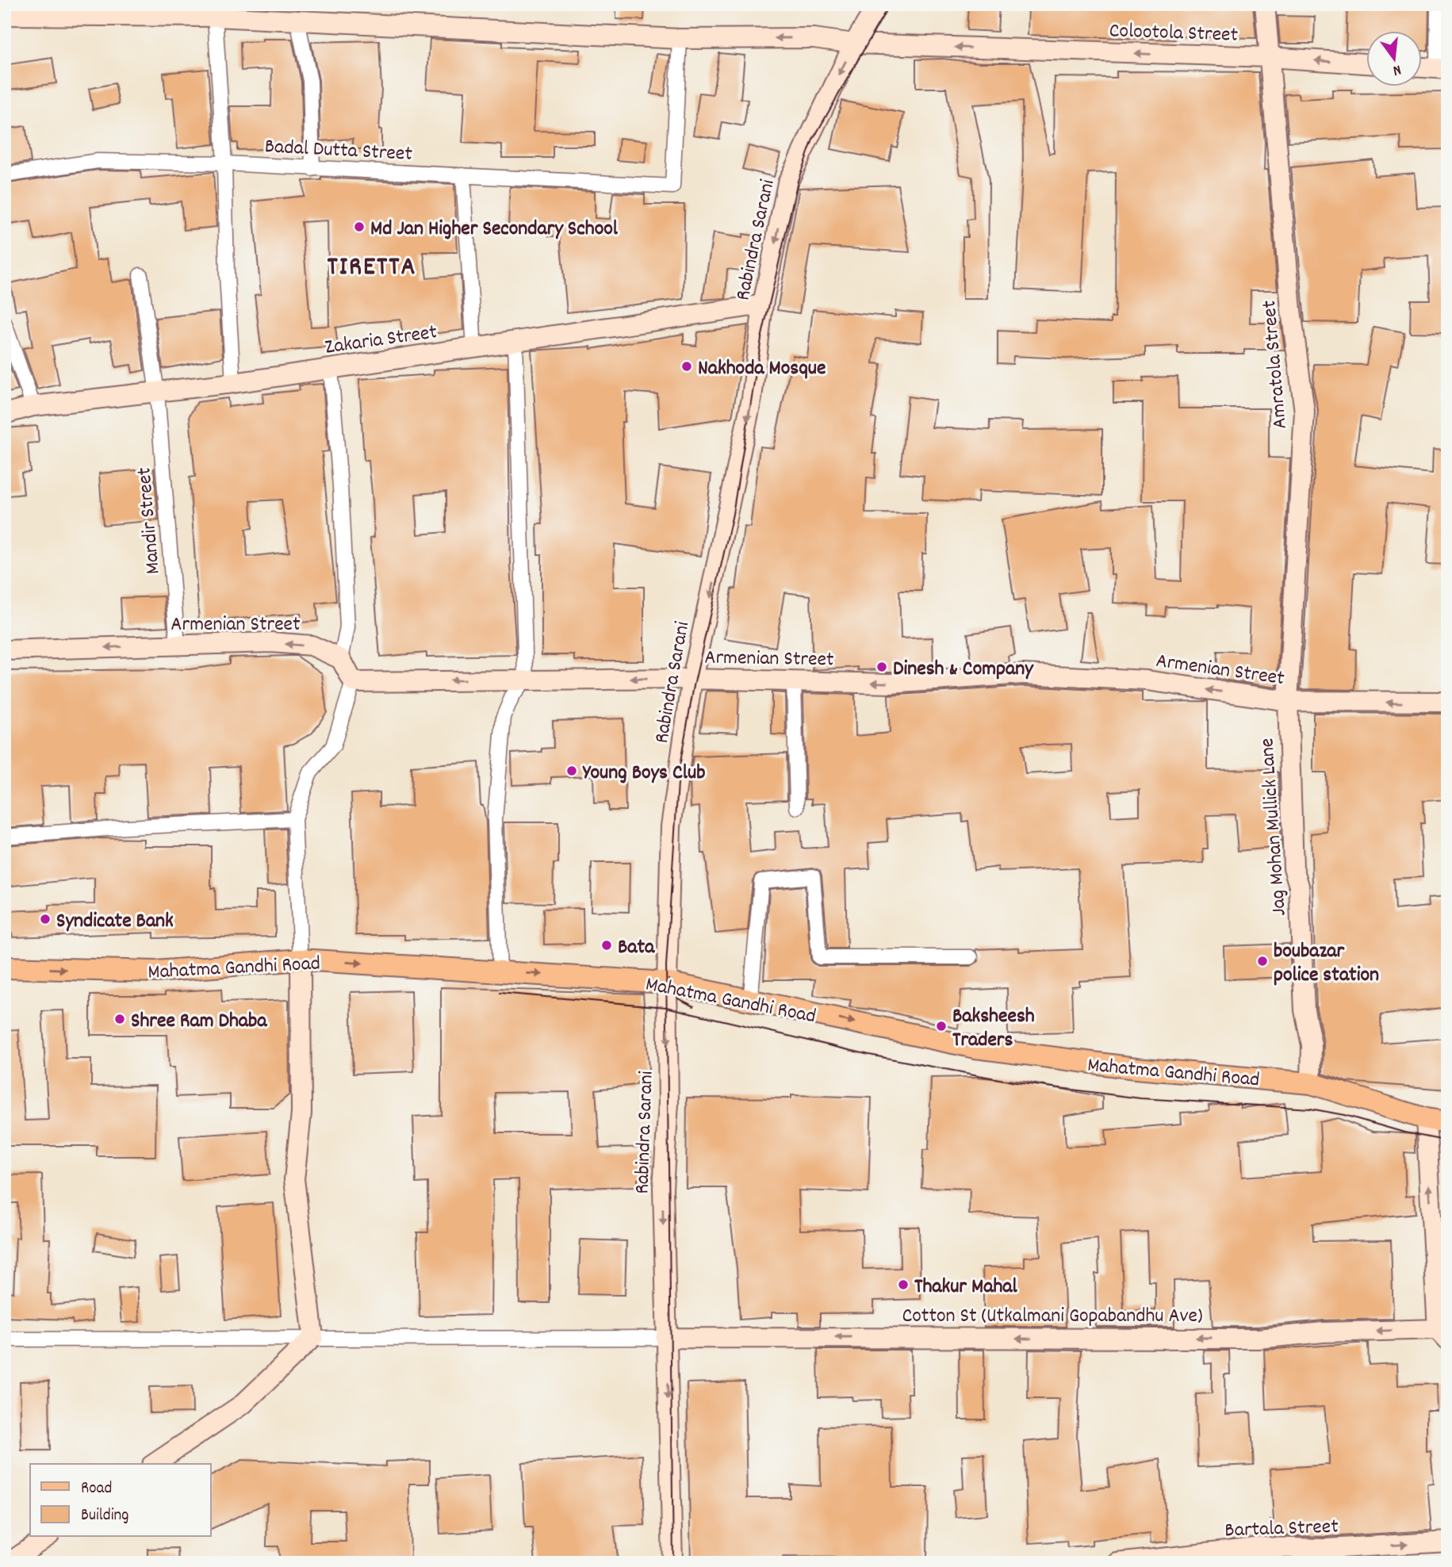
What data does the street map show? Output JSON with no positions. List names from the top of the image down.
{
  "streets": {
    "main road": ["Mahatma Gandhi Road"],
    "street": [
      "Colootola Street",
      "Badal Dutta Street",
      "Rabindra Sarani",
      "Zakaria Street",
      "Amratola Street",
      "Mandir Street",
      "Armenian Street",
      "Jag Mohan Mullick Lane",
      "Cotton St (Utkalmani Gopabandhu Ave)",
      "Bartala Street"
    ]
  },
  "crossings": [
    ["Colootola Street", "Badal Dutta Street"],
    ["Colootola Street", "Rabindra Sarani"],
    ["Colootola Street", "Amratola Street"],
    ["Rabindra Sarani", "Zakaria Street"],
    ["Rabindra Sarani", "Armenian Street"],
    ["Rabindra Sarani", "Mahatma Gandhi Road"],
    ["Rabindra Sarani", "Cotton St (Utkalmani Gopabandhu Ave)"],
    ["Zakaria Street", "Mandir Street"],
    ["Amratola Street", "Armenian Street"],
    ["Amratola Street", "Jag Mohan Mullick Lane"],
    ["Mandir Street", "Armenian Street"],
    ["Armenian Street", "Jag Mohan Mullick Lane"],
    ["Jag Mohan Mullick Lane", "Mahatma Gandhi Road"],
    ["Mahatma Gandhi Road", "Cotton St (Utkalmani Gopabandhu Ave)"]
  ],
  "one_way": [
    "Colootola Street",
    "Rabindra Sarani",
    "Armenian Street",
    "Mahatma Gandhi Road",
    "Cotton St (Utkalmani Gopabandhu Ave)",
    "Bartala Street"
  ],
  "districts": ["TIRETTA"],
  "places": [
    "Md Jan Higher Secondary School",
    "Nakhoda Mosque",
    "Dinesh & Company",
    "Young Boys Club",
    "Syndicate Bank",
    "Bata",
    "boubazar police station",
    "Shree Ram Dhaba",
    "Baksheesh Traders",
    "Thakur Mahal"
  ],
  "legend": ["Road", "Building"],
  "north": "bottom"
}
